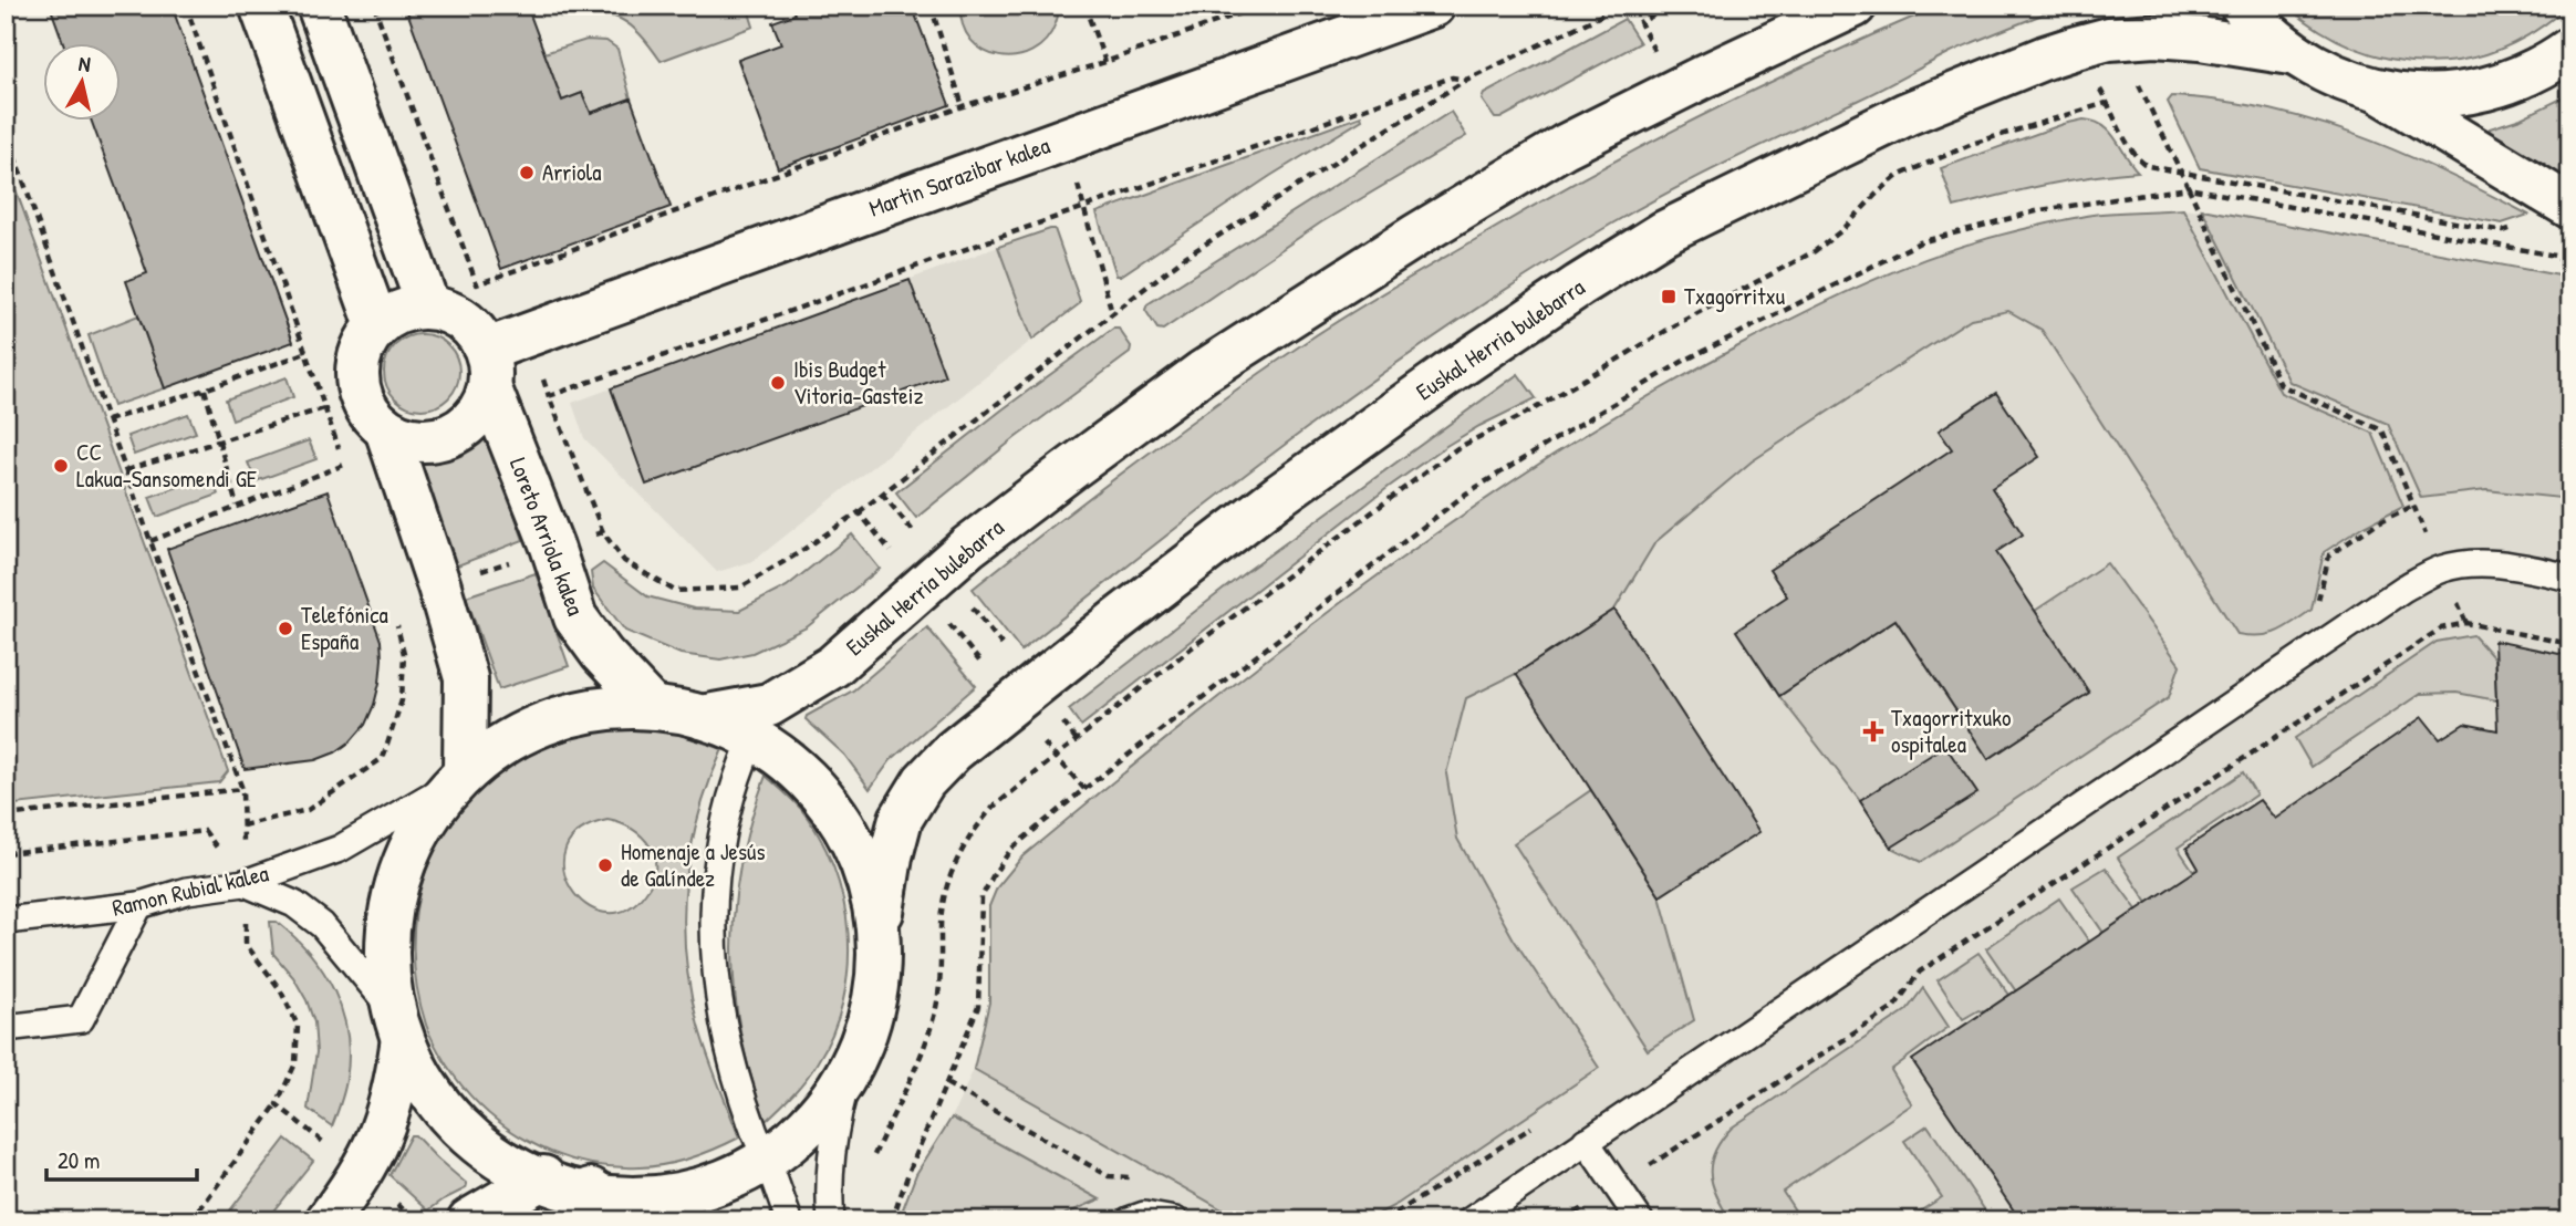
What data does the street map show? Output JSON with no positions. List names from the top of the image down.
{
  "streets": {
    "main road": ["Martin Sarazibar kalea", "Euskal Herria bulebarra", "Loreto Arriola kalea"],
    "lane": ["Ramon Rubial kalea"]
  },
  "crossings": [
    ["Martin Sarazibar kalea", "Loreto Arriola kalea"]
  ],
  "places": {
    "other": [
      "Arriola",
      "Ibis Budget Vitoria-Gasteiz",
      "CC Lakua-Sansomendi GE",
      "Telefónica España",
      "Homenaje a Jesús de Galíndez"
    ],
    "transit": ["Txagorritxu"],
    "health": ["Txagorritxuko ospitalea"]
  },
  "scale_bar": "20 m",
  "north": "top"
}
